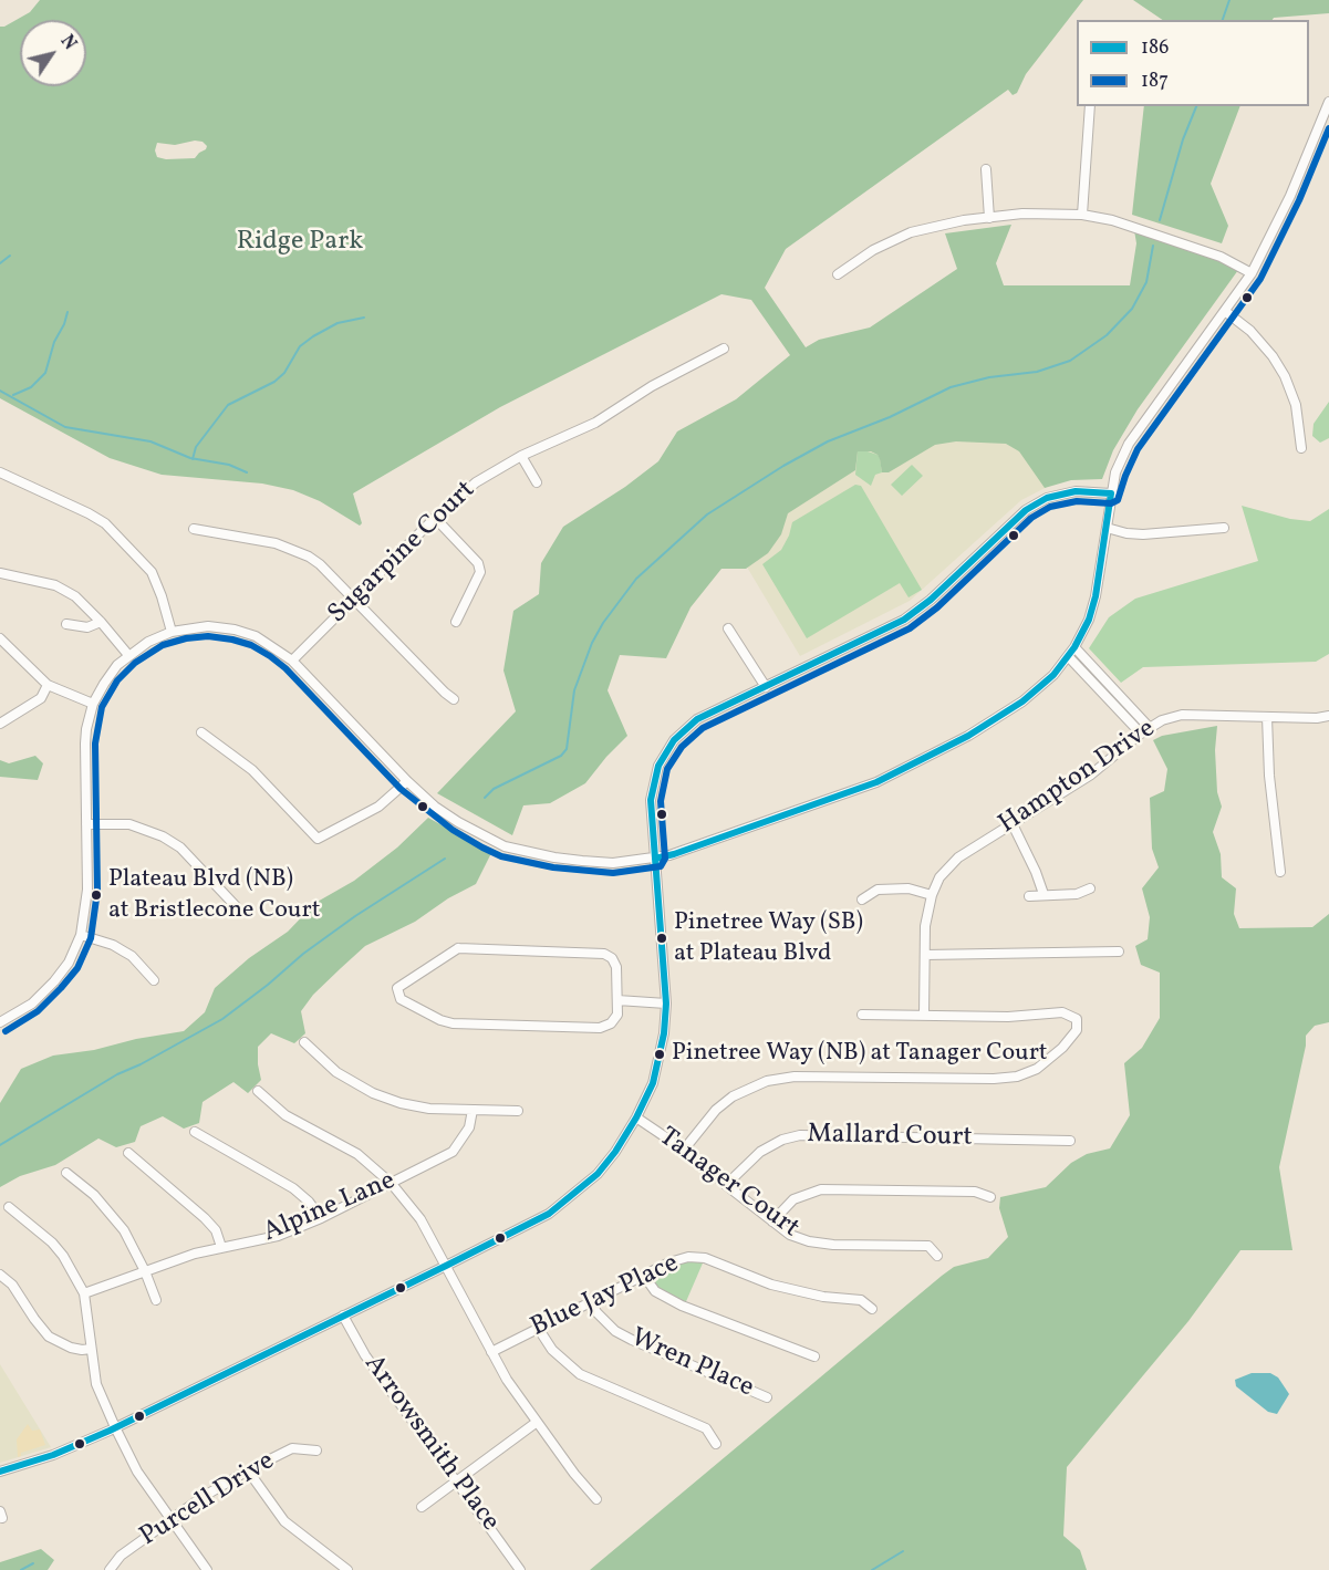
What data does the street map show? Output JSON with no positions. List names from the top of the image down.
{
  "streets": {
    "street": [
      "Sugarpine Court",
      "Hampton Drive",
      "Mallard Court",
      "Tanager Court",
      "Alpine Lane",
      "Blue Jay Place",
      "Wren Place",
      "Arrowsmith Place",
      "Purcell Drive"
    ]
  },
  "crossings": [
    ["Mallard Court", "Tanager Court"],
    ["Blue Jay Place", "Wren Place"]
  ],
  "parks": ["Ridge Park"],
  "places": ["Plateau Blvd (NB) at Bristlecone Court", "Pinetree Way (SB) at Plateau Blvd", "Pinetree Way (NB) at Tanager Court"],
  "lines": ["transit line 187", "transit line 186"],
  "legend": ["186", "187"],
  "north": "top right"
}
